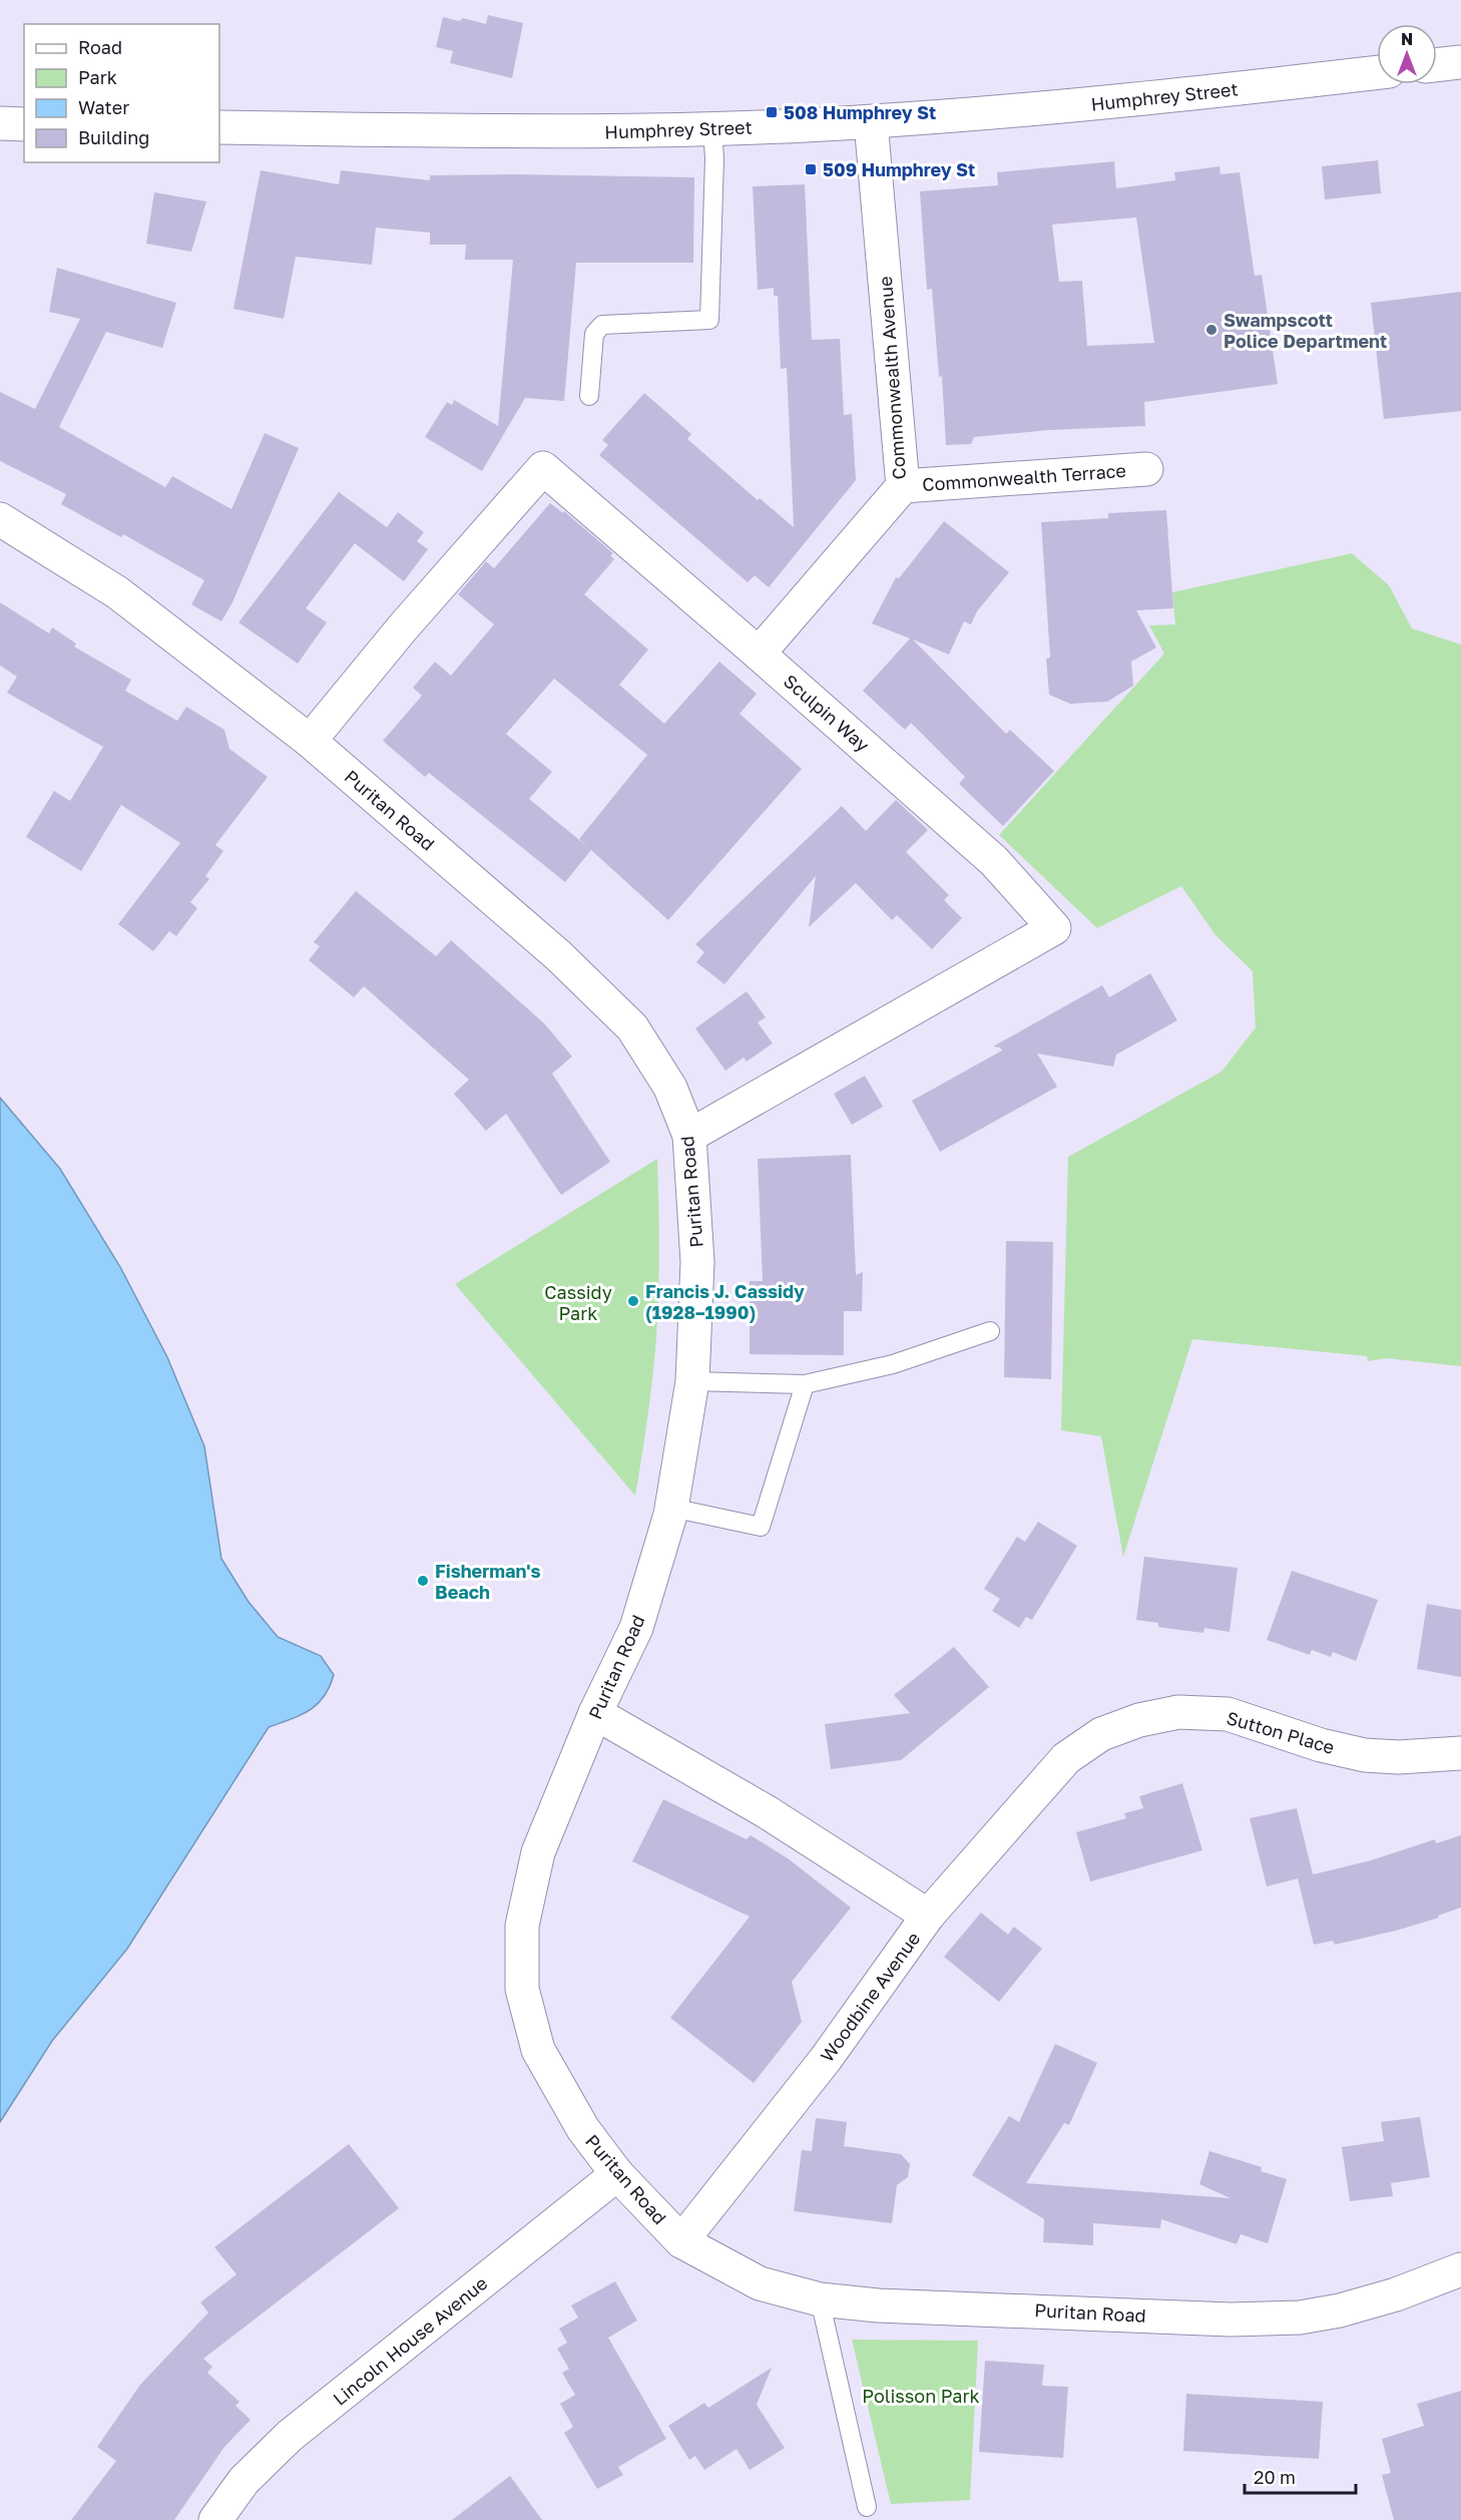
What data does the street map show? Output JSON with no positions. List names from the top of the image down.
{
  "streets": {
    "street": [
      "Humphrey Street",
      "Commonwealth Avenue",
      "Commonwealth Terrace",
      "Sculpin Way",
      "Puritan Road",
      "Sutton Place",
      "Woodbine Avenue",
      "Lincoln House Avenue"
    ]
  },
  "crossings": [
    ["Humphrey Street", "Commonwealth Avenue"],
    ["Commonwealth Avenue", "Commonwealth Terrace"],
    ["Commonwealth Avenue", "Sculpin Way"],
    ["Sculpin Way", "Puritan Road"],
    ["Puritan Road", "Woodbine Avenue"],
    ["Puritan Road", "Lincoln House Avenue"],
    ["Sutton Place", "Woodbine Avenue"]
  ],
  "parks": ["Cassidy Park", "Polisson Park"],
  "places": {
    "transit": ["508 Humphrey St", "509 Humphrey St"],
    "other": ["Swampscott Police Department", "Francis J. Cassidy (1928–1990)", "Fisherman's Beach"]
  },
  "legend": [
    "Road",
    "Park",
    "Water",
    "Building"
  ],
  "scale_bar": "20 m",
  "north": "top"
}
